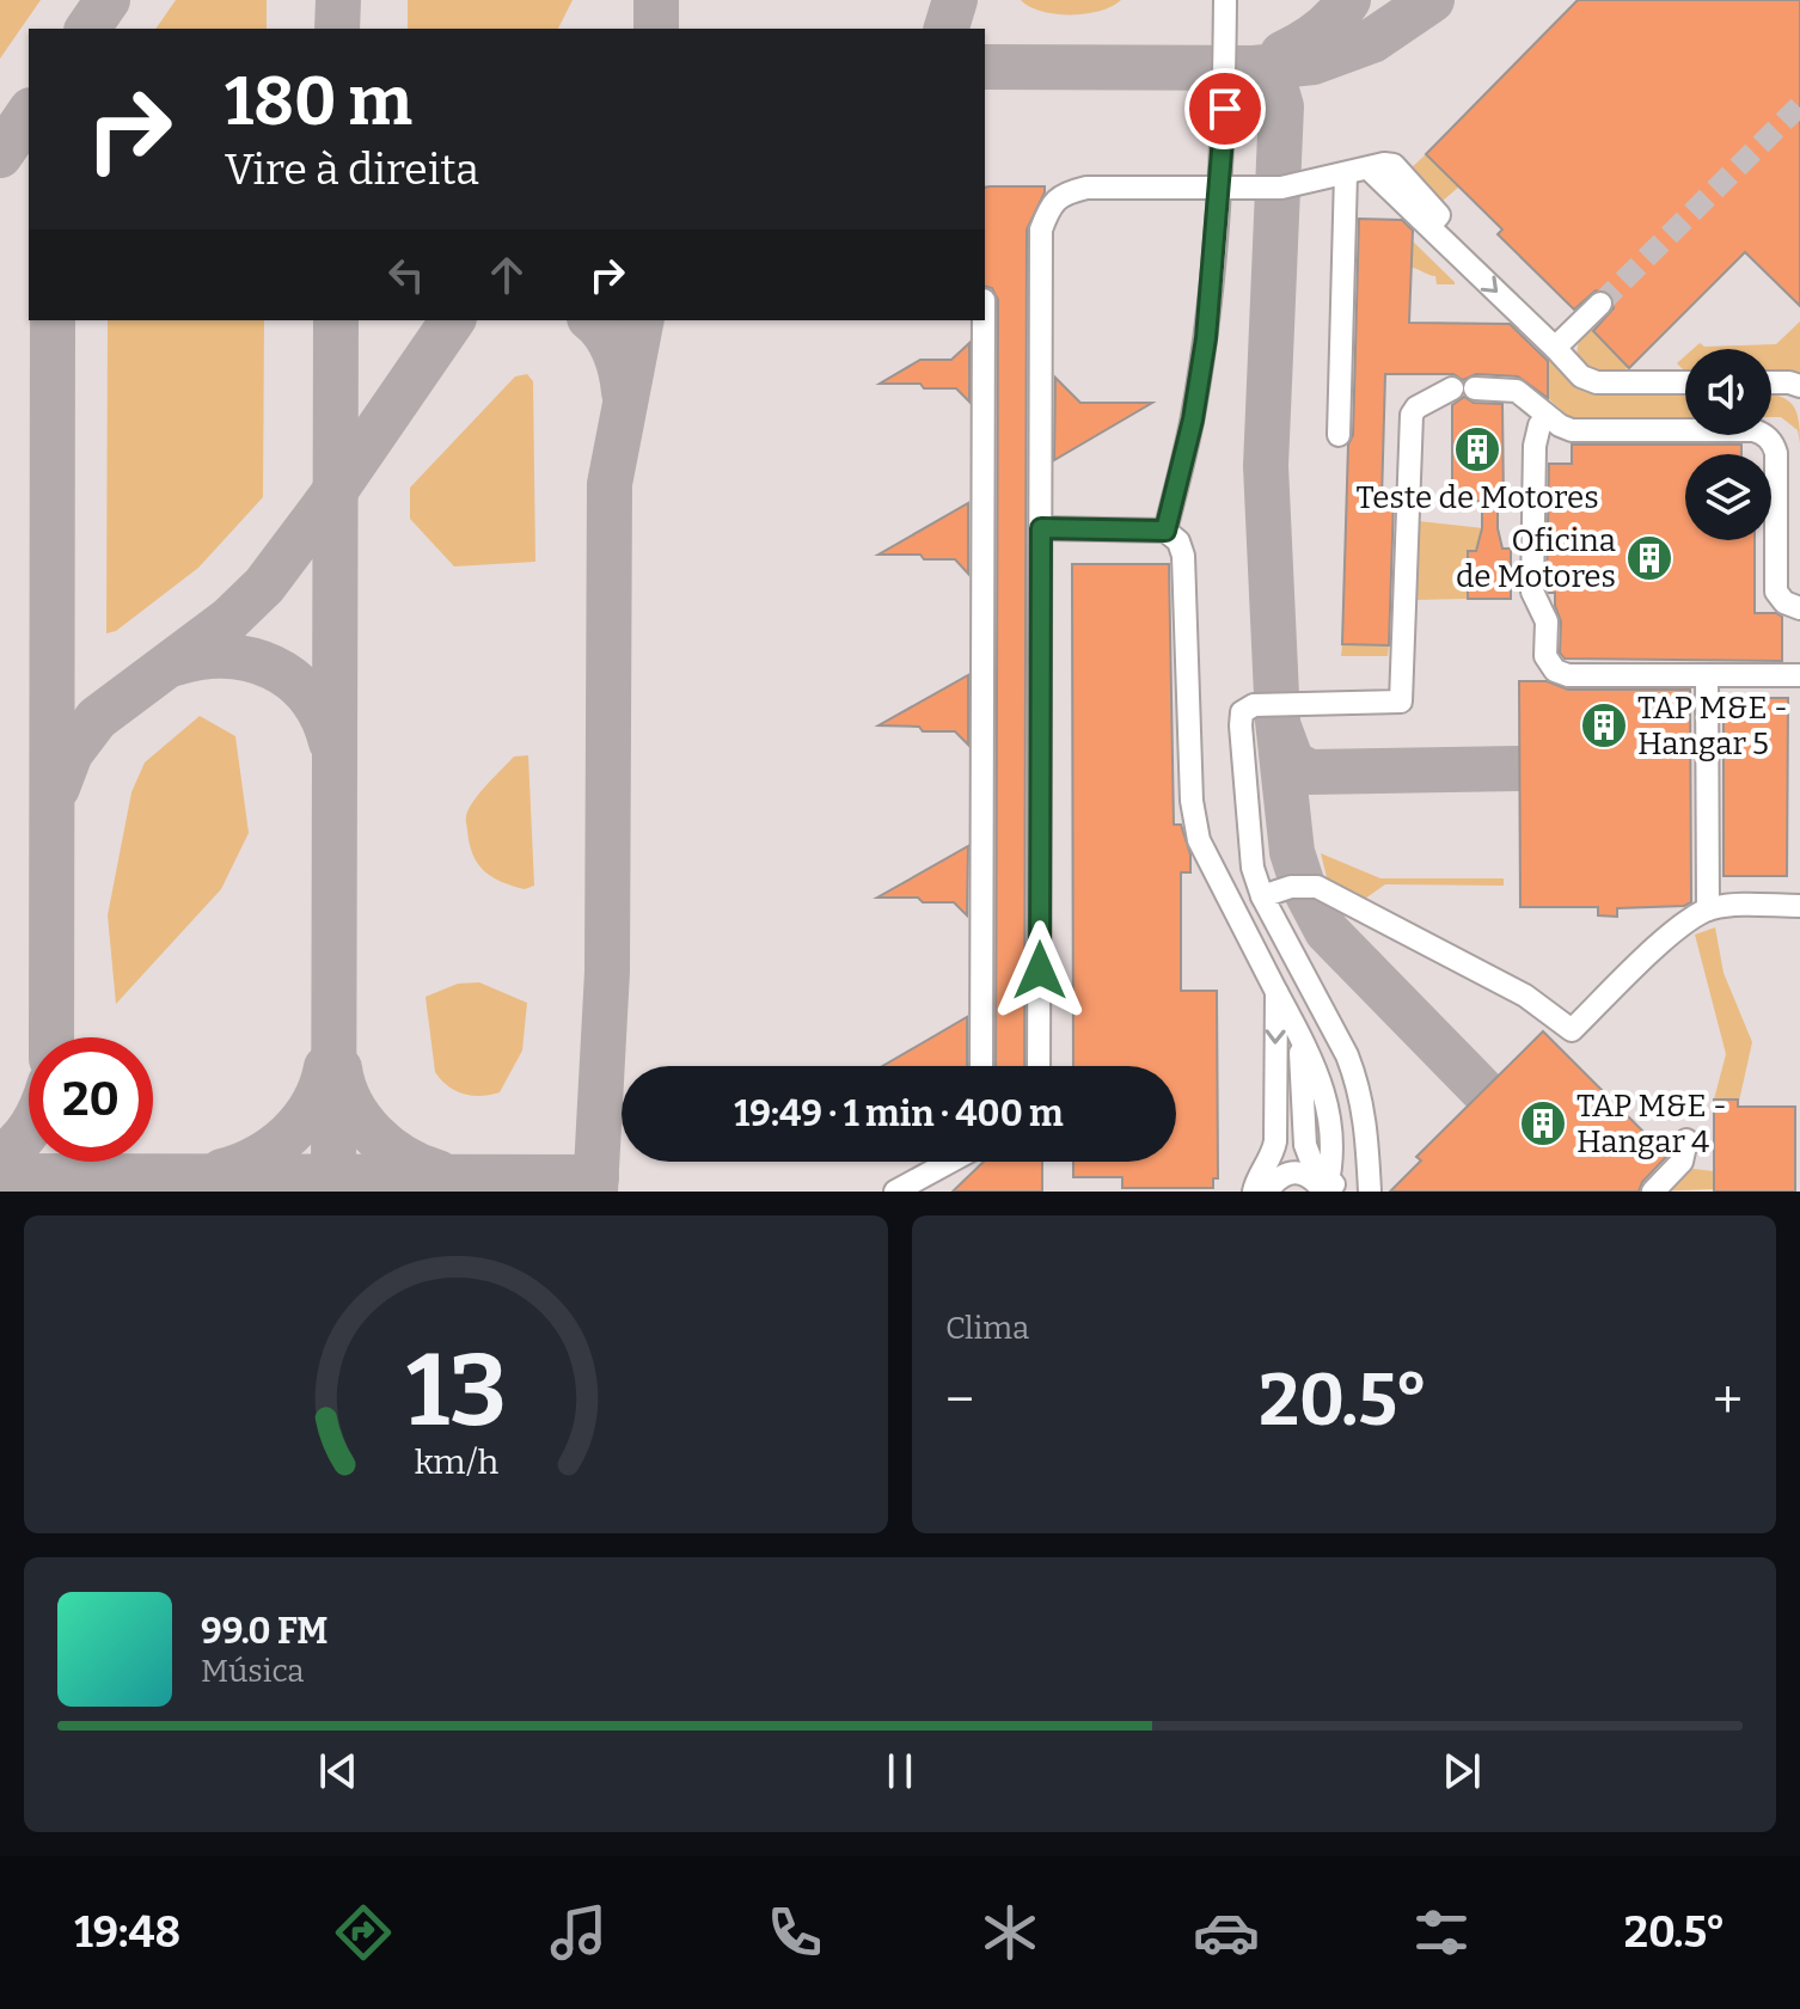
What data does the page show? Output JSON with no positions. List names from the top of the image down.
{
  "places": {
    "building": [
      "Teste de Motores",
      "Oficina de Motores",
      "TAP M&E - Hangar 5",
      "TAP M&E - Hangar 4"
    ]
  },
  "page": {
    "turn": ["180 m", "Vire à direita"],
    "limit": "20",
    "trip": "19:49 · 1 min · 400 m",
    "tile": "Clima",
    "heat": ["−", "20.5°", "+"],
    "song": ["99.0 FM", "Música"],
    "tabs": ["19:48", "20.5°"],
    "gauge": ["13", "km/h"]
  }
}
